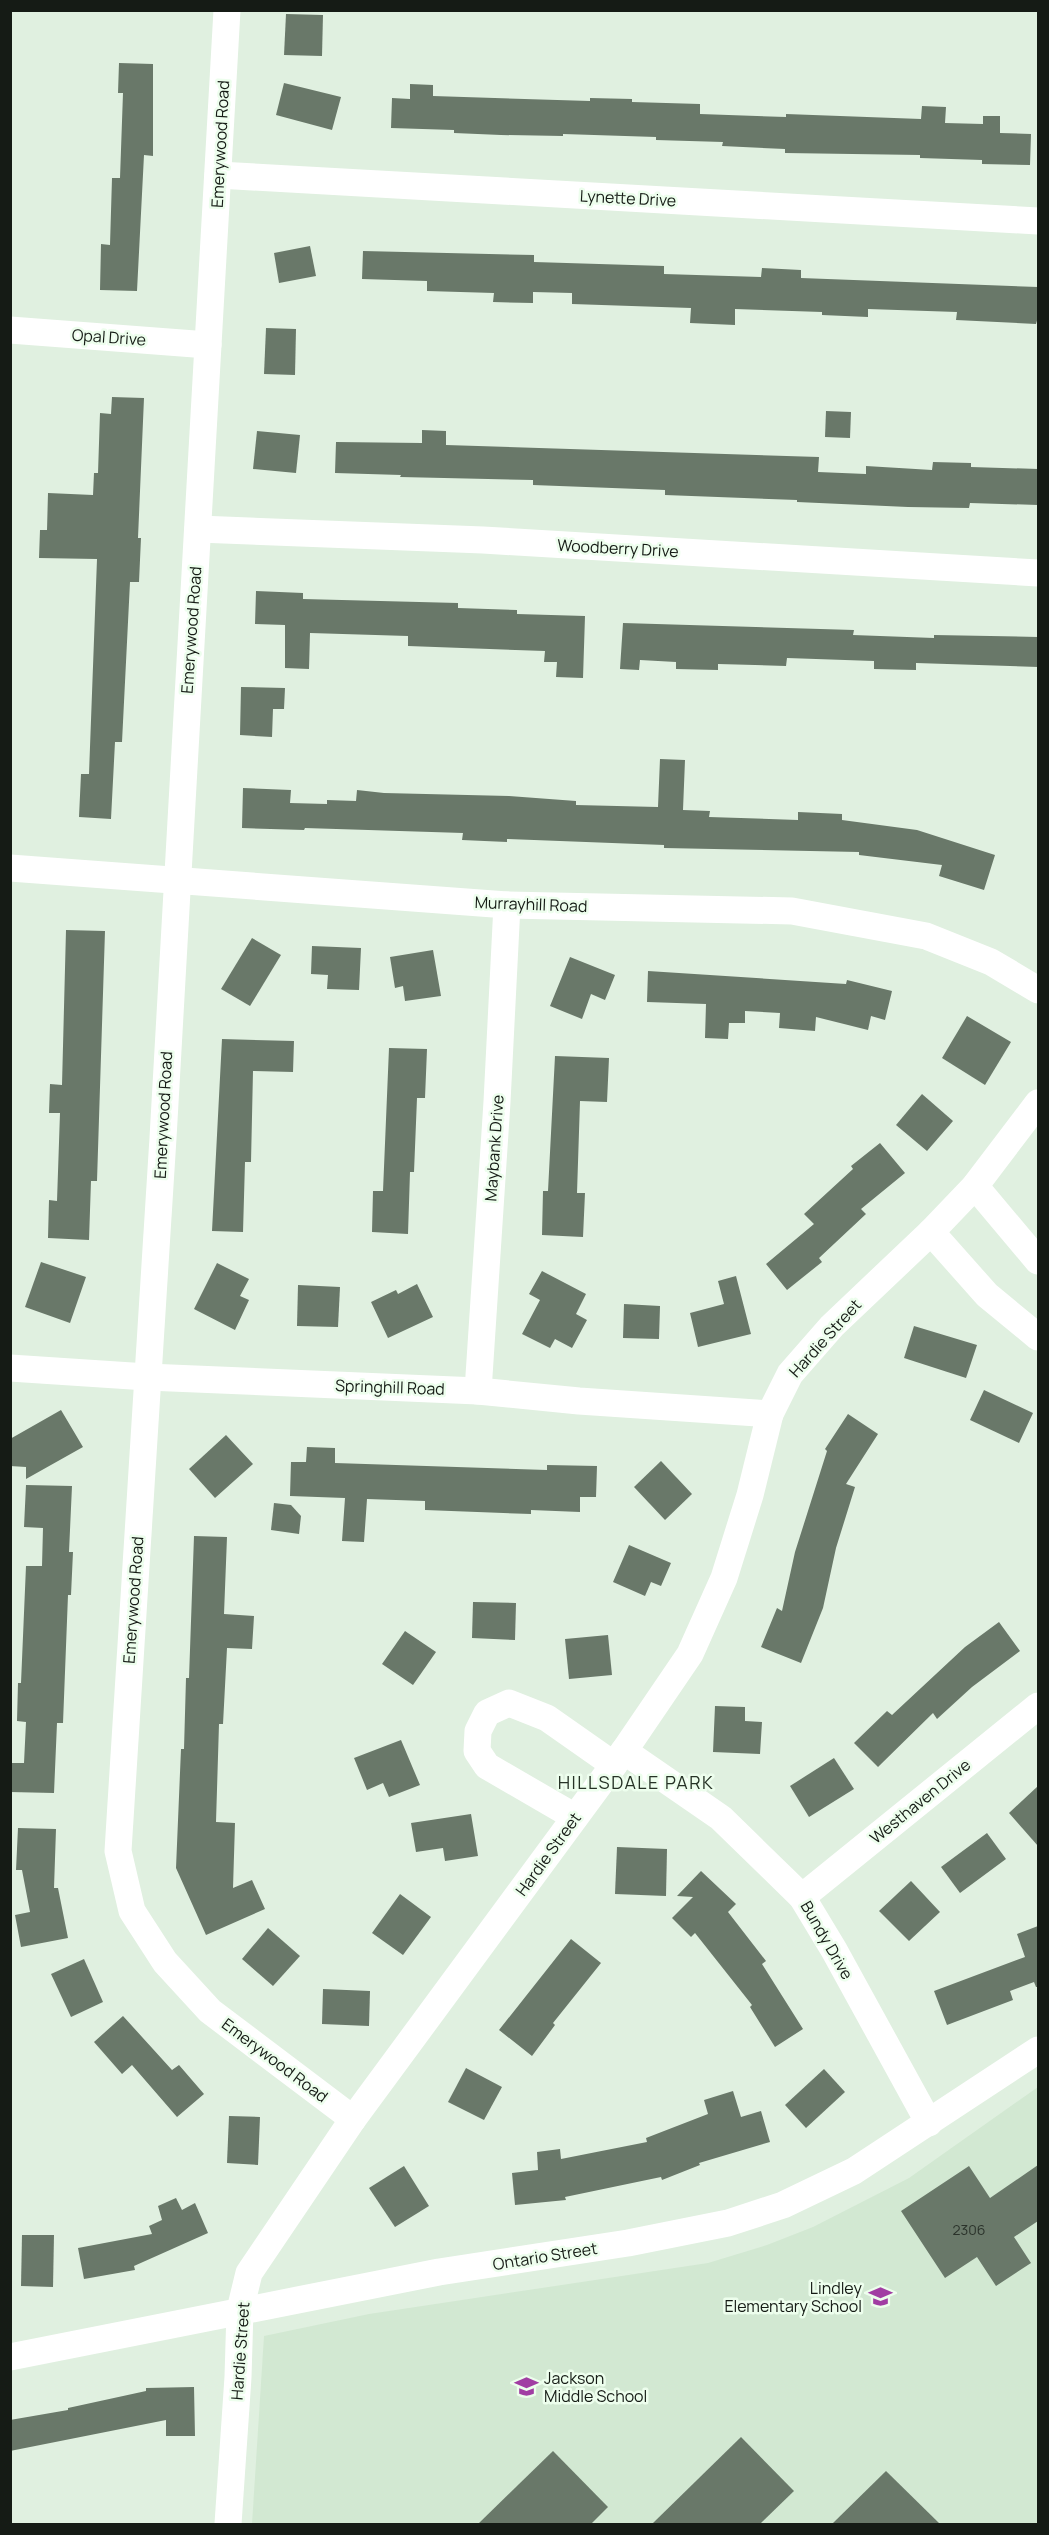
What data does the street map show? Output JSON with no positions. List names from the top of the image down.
{
  "streets": {
    "street": [
      "Emerywood Road",
      "Lynette Drive",
      "Opal Drive",
      "Woodberry Drive",
      "Murrayhill Road",
      "Maybank Drive",
      "Hardie Street",
      "Springhill Road",
      "Westhaven Drive",
      "Bundy Drive",
      "Ontario Street"
    ]
  },
  "crossings": [
    ["Emerywood Road", "Lynette Drive"],
    ["Emerywood Road", "Opal Drive"],
    ["Emerywood Road", "Woodberry Drive"],
    ["Emerywood Road", "Murrayhill Road"],
    ["Emerywood Road", "Hardie Street"],
    ["Emerywood Road", "Springhill Road"],
    ["Murrayhill Road", "Maybank Drive"],
    ["Maybank Drive", "Springhill Road"],
    ["Hardie Street", "Springhill Road"],
    ["Hardie Street", "Bundy Drive"],
    ["Hardie Street", "Ontario Street"],
    ["Westhaven Drive", "Bundy Drive"],
    ["Bundy Drive", "Ontario Street"]
  ],
  "districts": ["HILLSDALE PARK"],
  "places": {
    "school or university": ["Lindley Elementary School", "Jackson Middle School"]
  },
  "house_numbers": ["2306"]
}
